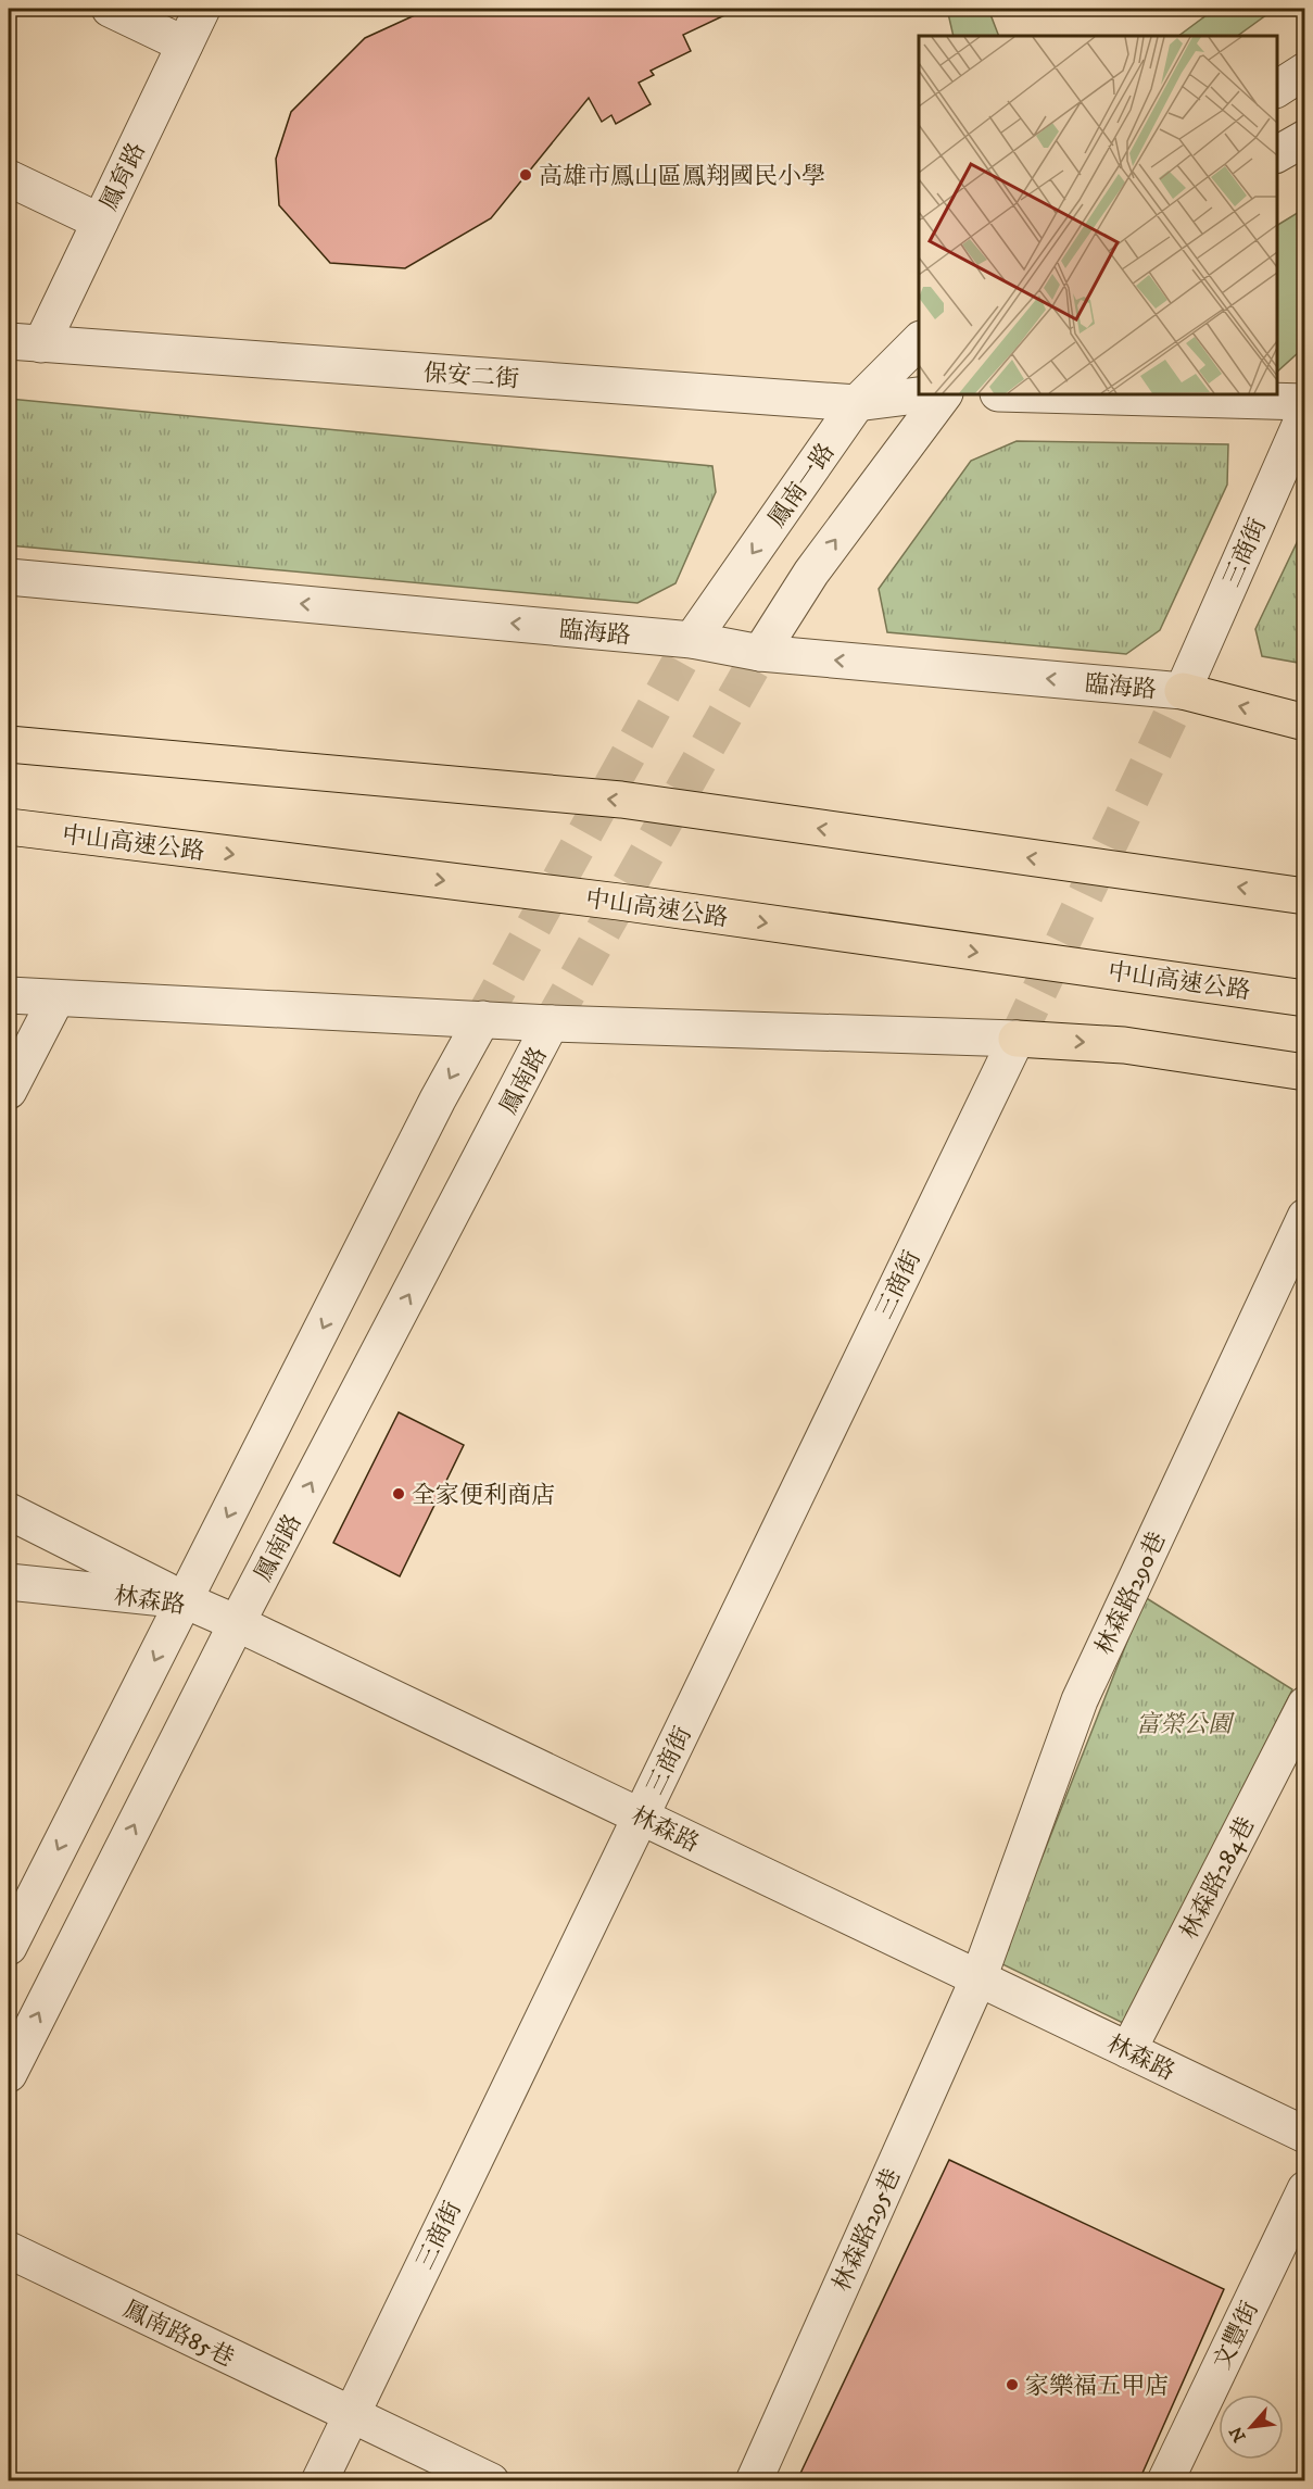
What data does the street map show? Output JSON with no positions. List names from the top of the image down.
{
  "streets": {
    "highway": ["中山高速公路"],
    "street": [
      "鳳育路",
      "保安二街",
      "鳳南一路",
      "三商街",
      "臨海路",
      "鳳南路",
      "林森路290巷",
      "林森路",
      "林森路284巷",
      "林森路295巷",
      "鳳南路85巷",
      "文豐街"
    ]
  },
  "crossings": [
    ["鳳育路", "保安二街"],
    ["保安二街", "鳳南一路"],
    ["鳳南一路", "臨海路"],
    ["三商街", "臨海路"],
    ["三商街", "林森路"],
    ["三商街", "鳳南路85巷"],
    ["鳳南路", "林森路"],
    ["林森路290巷", "林森路"],
    ["林森路290巷", "林森路295巷"],
    ["林森路", "林森路284巷"],
    ["林森路", "林森路295巷"]
  ],
  "one_way": ["臨海路"],
  "parks": ["富榮公園"],
  "places": ["高雄市鳳山區鳳翔國民小學", "全家便利商店", "家樂福五甲店"],
  "north": "bottom left"
}
